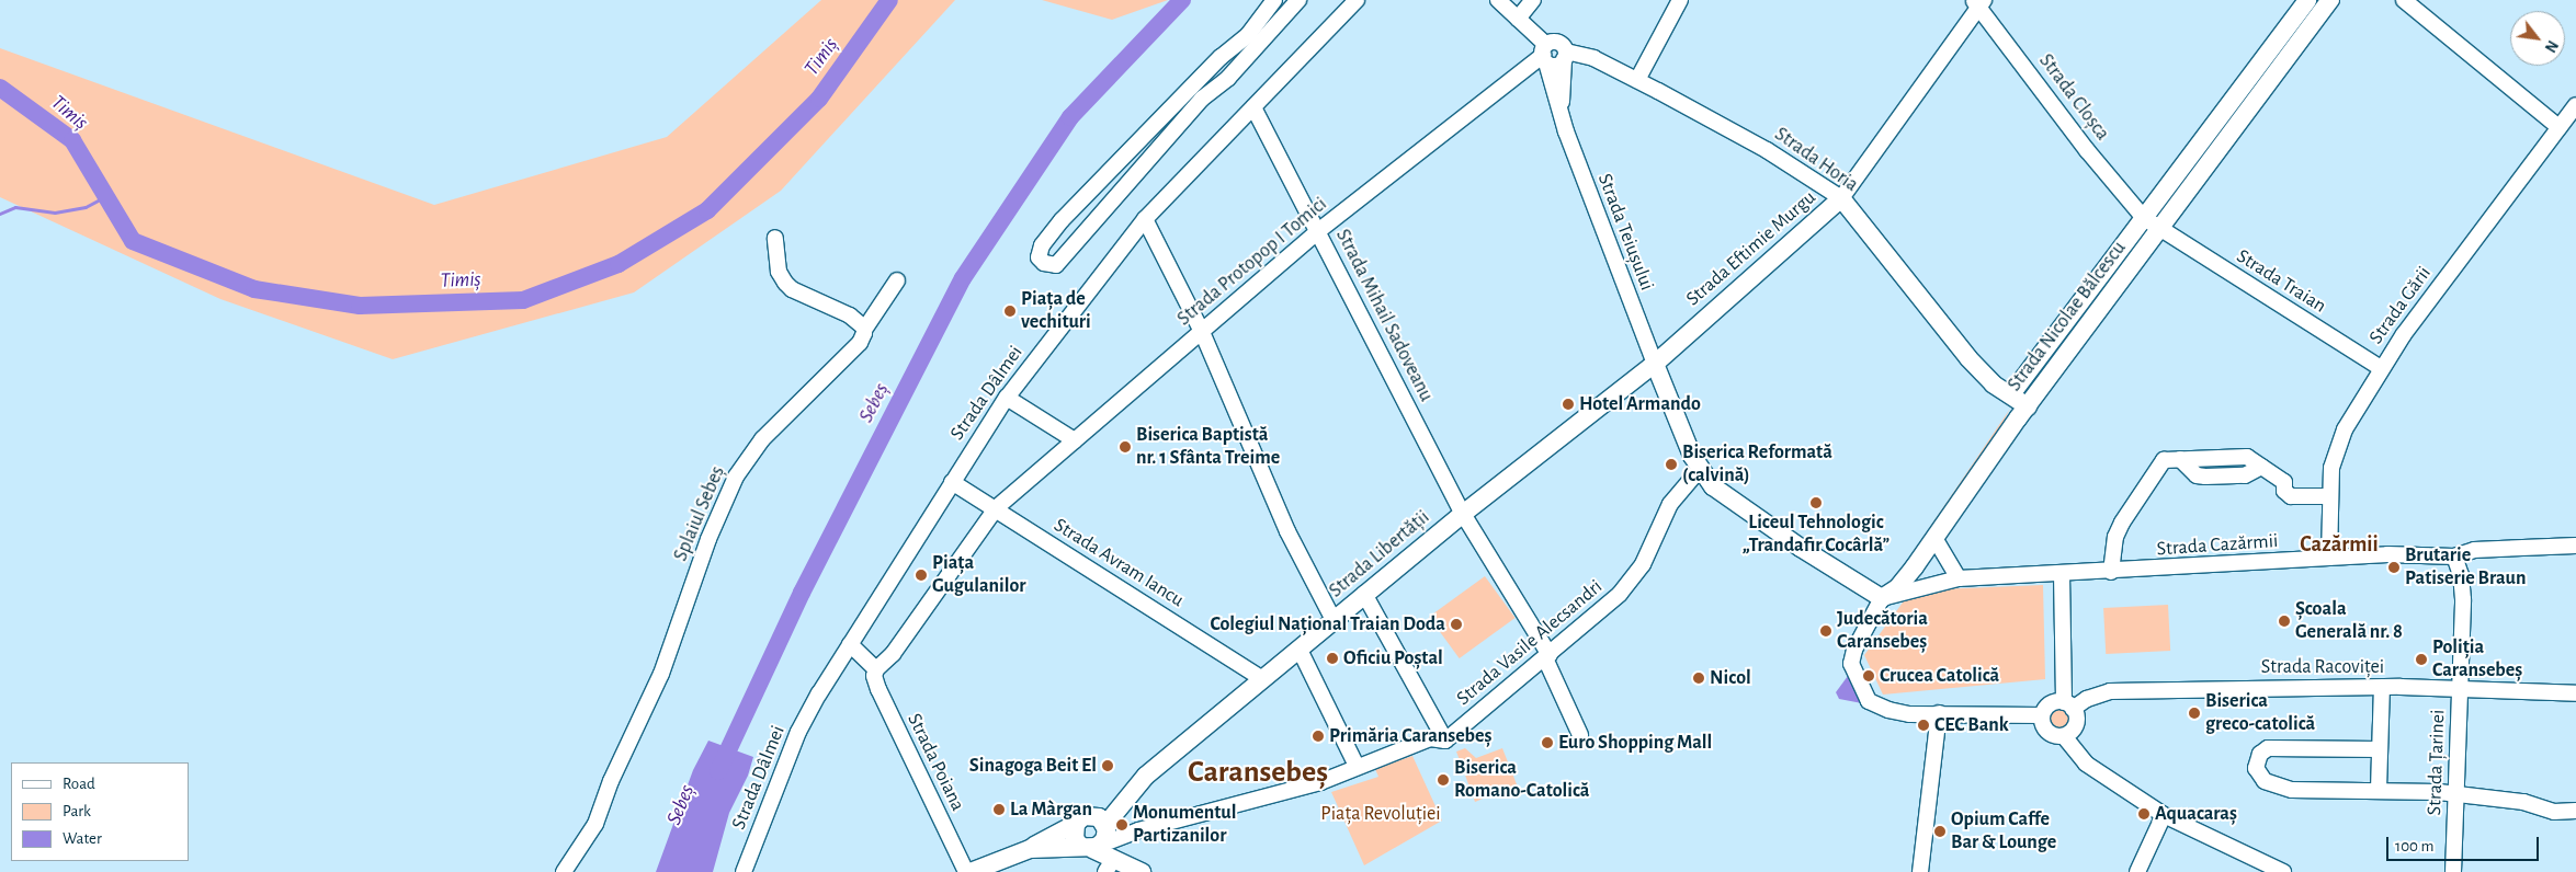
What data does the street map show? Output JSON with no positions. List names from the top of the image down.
{
  "streets": {
    "main road": [
      "Strada Horia",
      "Strada Eftimie Murgu",
      "Strada Nicolae Bălcescu",
      "Strada Libertății"
    ],
    "street": [
      "Strada Cloșca",
      "Strada Teiușului",
      "Strada Protopop I Tomici",
      "Strada Traian",
      "Strada Gării",
      "Strada Mihail Sadoveanu",
      "Strada Dâlmei",
      "Splaiul Sebeș",
      "Strada Cazărmii",
      "Strada Avram Iancu",
      "Strada Vasile Alecsandri",
      "Strada Racoviței",
      "Strada Poiana",
      "Strada Țarinei"
    ]
  },
  "crossings": [
    ["Strada Cloșca", "Strada Eftimie Murgu"],
    ["Strada Cloșca", "Strada Traian"],
    ["Strada Cloșca", "Strada Nicolae Bălcescu"],
    ["Strada Horia", "Strada Teiușului"],
    ["Strada Horia", "Strada Eftimie Murgu"],
    ["Strada Horia", "Strada Protopop I Tomici"],
    ["Strada Horia", "Strada Nicolae Bălcescu"],
    ["Strada Teiușului", "Strada Eftimie Murgu"],
    ["Strada Teiușului", "Strada Protopop I Tomici"],
    ["Strada Teiușului", "Strada Libertății"],
    ["Strada Eftimie Murgu", "Strada Libertății"],
    ["Strada Protopop I Tomici", "Strada Mihail Sadoveanu"],
    ["Strada Protopop I Tomici", "Strada Avram Iancu"],
    ["Strada Protopop I Tomici", "Strada Poiana"],
    ["Strada Traian", "Strada Gării"],
    ["Strada Traian", "Strada Nicolae Bălcescu"],
    ["Strada Gării", "Strada Cazărmii"],
    ["Strada Mihail Sadoveanu", "Strada Dâlmei"],
    ["Strada Mihail Sadoveanu", "Strada Libertății"],
    ["Strada Mihail Sadoveanu", "Strada Vasile Alecsandri"],
    ["Strada Nicolae Bălcescu", "Strada Cazărmii"],
    ["Strada Nicolae Bălcescu", "Strada Racoviței"],
    ["Strada Dâlmei", "Strada Avram Iancu"],
    ["Strada Cazărmii", "Strada Țarinei"],
    ["Strada Libertății", "Strada Avram Iancu"],
    ["Strada Racoviței", "Strada Țarinei"]
  ],
  "districts": ["Cazărmii", "Caransebeș"],
  "water": ["Timiș", "Sebeș"],
  "parks": ["Piața Revoluției"],
  "places": [
    "Piața de vechituri",
    "Hotel Armando",
    "Biserica Baptistă nr. 1 Sfânta Treime",
    "Biserica Reformată (calvină)",
    "Liceul Tehnologic „Trandafir Cocârlă”",
    "Brutarie Patiserie Braun",
    "Piața Gugulanilor",
    "Școala Generală nr. 8",
    "Colegiul Național Traian Doda",
    "Judecătoria Caransebeș",
    "Oficiu Poștal",
    "Poliția Caransebeș",
    "Crucea Catolică",
    "Nicol",
    "Biserica greco-catolică",
    "CEC Bank",
    "Primăria Caransebeș",
    "Euro Shopping Mall",
    "Sinagoga Beit El",
    "Biserica Romano-Catolică",
    "La Màrgan",
    "Aquacaraș",
    "Monumentul Partizanilor",
    "Opium Caffe Bar & Lounge"
  ],
  "legend": ["Road", "Park", "Water"],
  "scale_bar": "100 m",
  "north": "bottom right"
}
